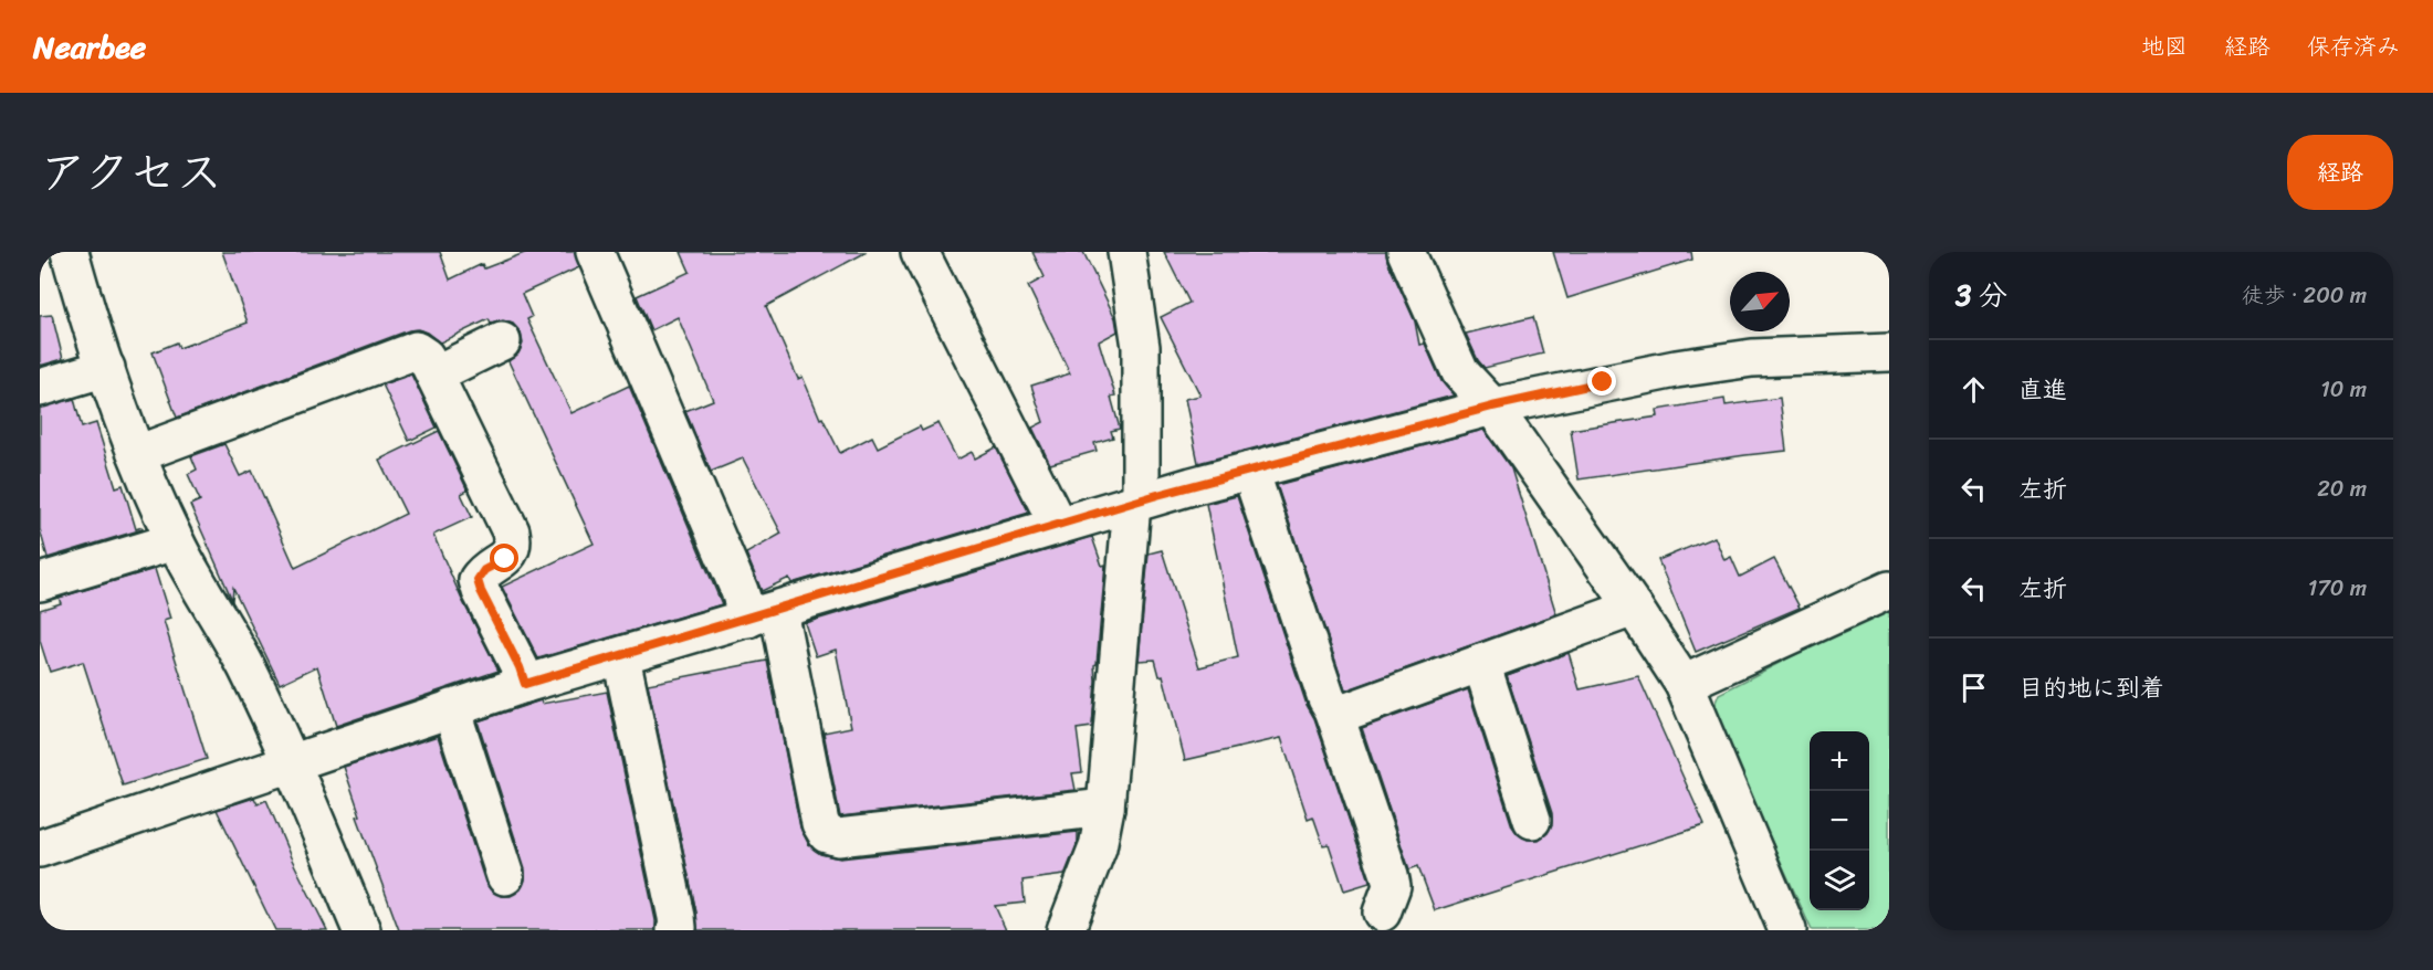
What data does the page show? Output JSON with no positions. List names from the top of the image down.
{
  "north": "top right",
  "page": {
    "header": "Nearbee",
    "nav": ["地図", "経路", "保存済み"],
    "title": "アクセス",
    "buttons": "経路",
    "heading": ["3 分", "徒歩 · 200 m"],
    "list": [
      ["直進", "10 m"],
      ["左折", "20 m"],
      ["左折", "170 m"],
      "目的地に到着"
    ],
    "map_buttons": ["+", "−"]
  }
}
